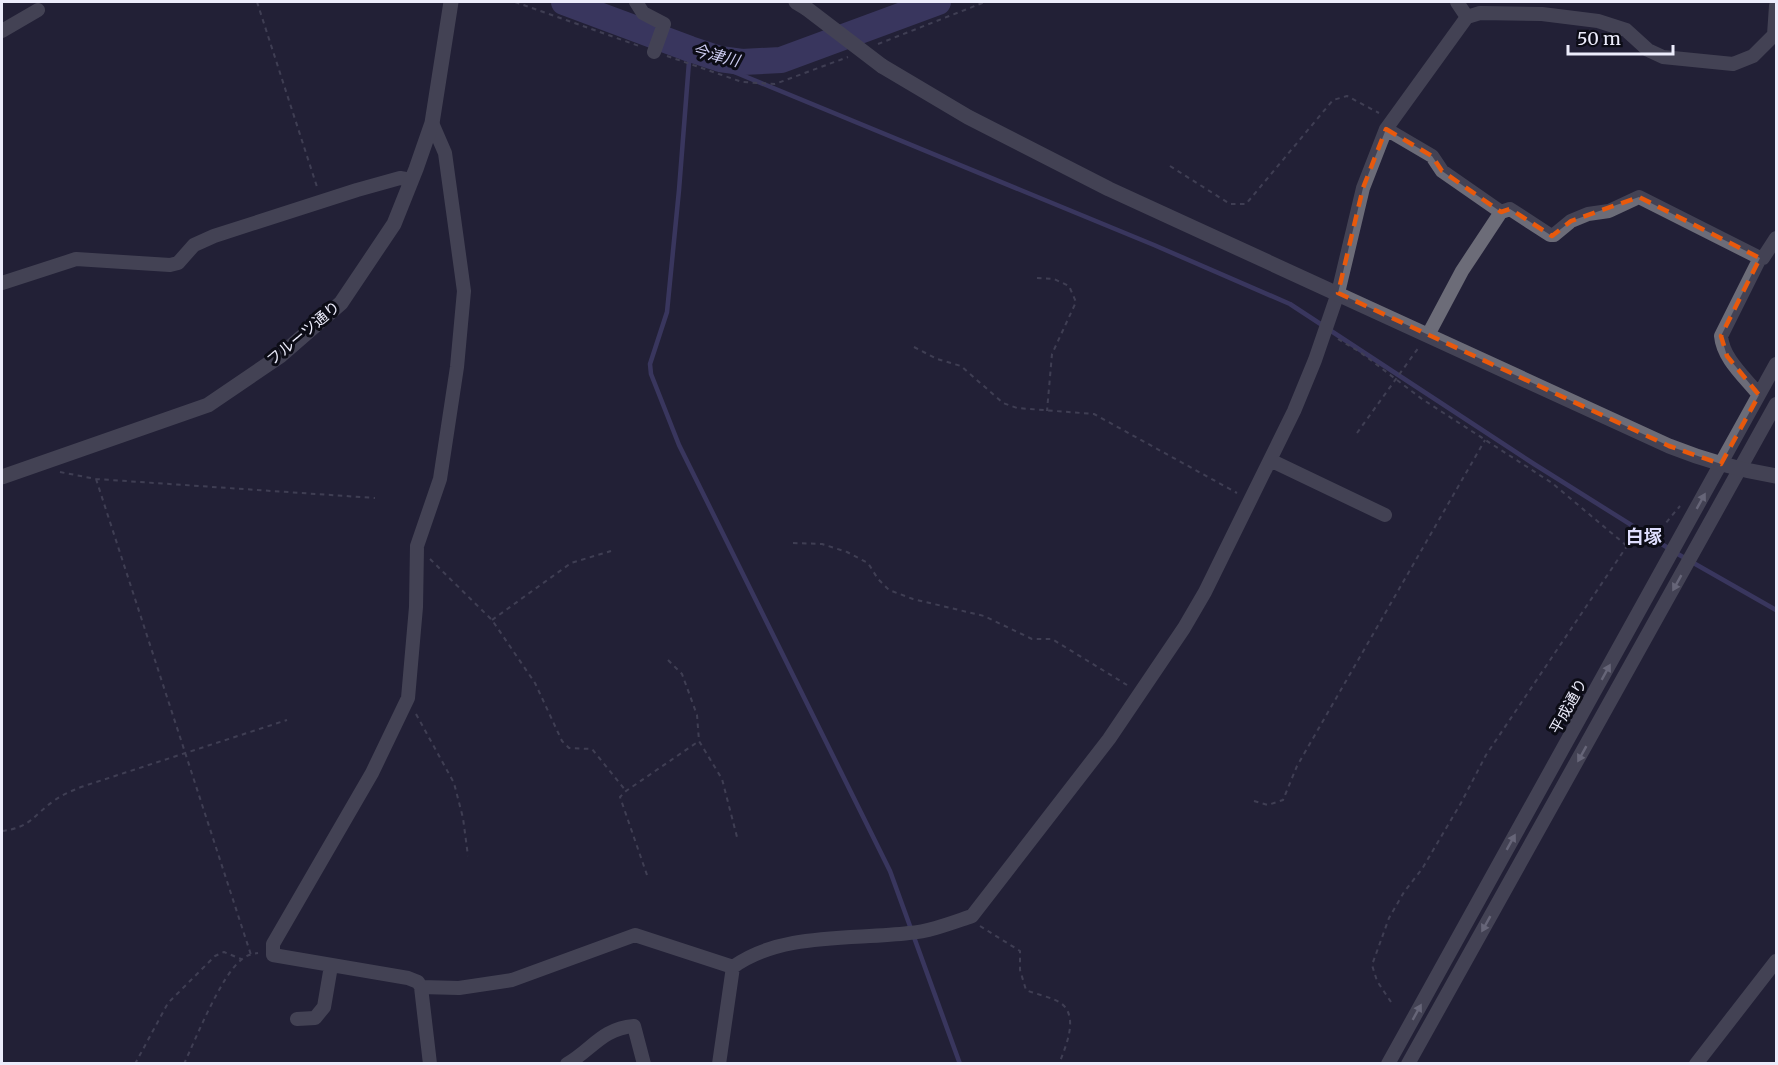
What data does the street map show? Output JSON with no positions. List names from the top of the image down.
{
  "streets": {
    "street": ["フルーツ通り", "平成通り"]
  },
  "districts": ["白塚"],
  "water": ["今津川"],
  "scale_bar": "50 m"
}
